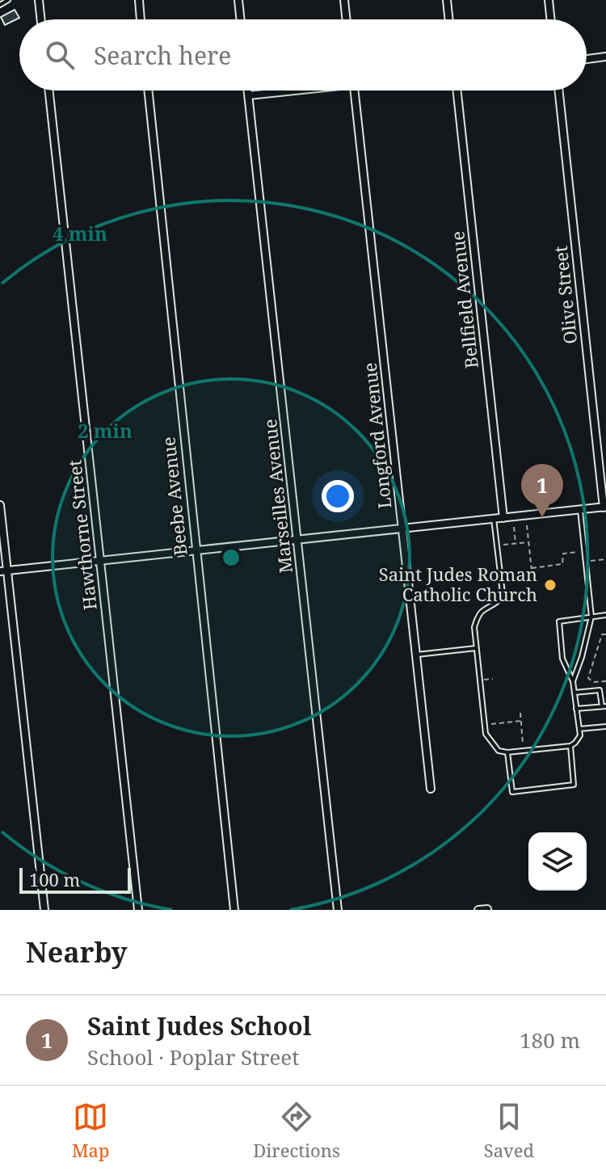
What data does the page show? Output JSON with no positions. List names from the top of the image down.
{
  "streets": {
    "street": [
      "Olive Street",
      "Bellfield Avenue",
      "Longford Avenue",
      "Beebe Avenue",
      "Marseilles Avenue",
      "Hawthorne Street"
    ]
  },
  "places": ["Saint Judes Roman Catholic Church"],
  "scale_bar": "100 m",
  "page": {
    "search": "Search here",
    "pins": "1",
    "scale": "100 m",
    "heading": "Nearby",
    "list": [
      {
        "mark": "1",
        "name": "Saint Judes School",
        "note": "School · Poplar Street",
        "value": "180 m"
      }
    ],
    "nav": ["Map", "Directions", "Saved"]
  },
  "rings": ["4 min", "2 min"]
}
